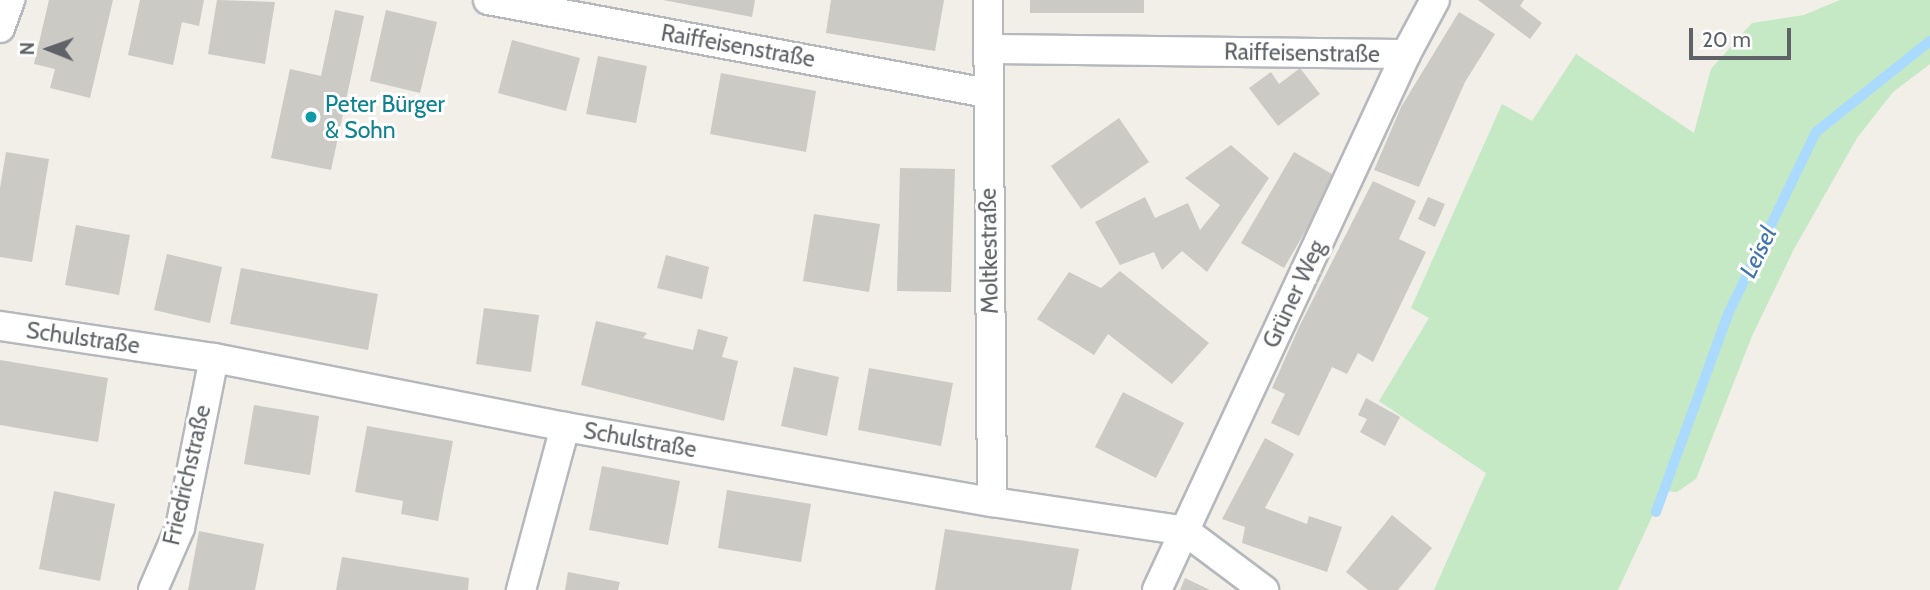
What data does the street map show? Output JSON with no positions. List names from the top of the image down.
{
  "streets": {
    "street": [
      "Raiffeisenstraße",
      "Moltkestraße",
      "Grüner Weg",
      "Schulstraße",
      "Friedrichstraße"
    ]
  },
  "crossings": [
    ["Raiffeisenstraße", "Moltkestraße"],
    ["Raiffeisenstraße", "Grüner Weg"],
    ["Moltkestraße", "Schulstraße"],
    ["Grüner Weg", "Schulstraße"],
    ["Schulstraße", "Friedrichstraße"]
  ],
  "water": ["Leisel"],
  "places": ["Peter Bürger & Sohn"],
  "scale_bar": "20 m",
  "north": "left"
}
